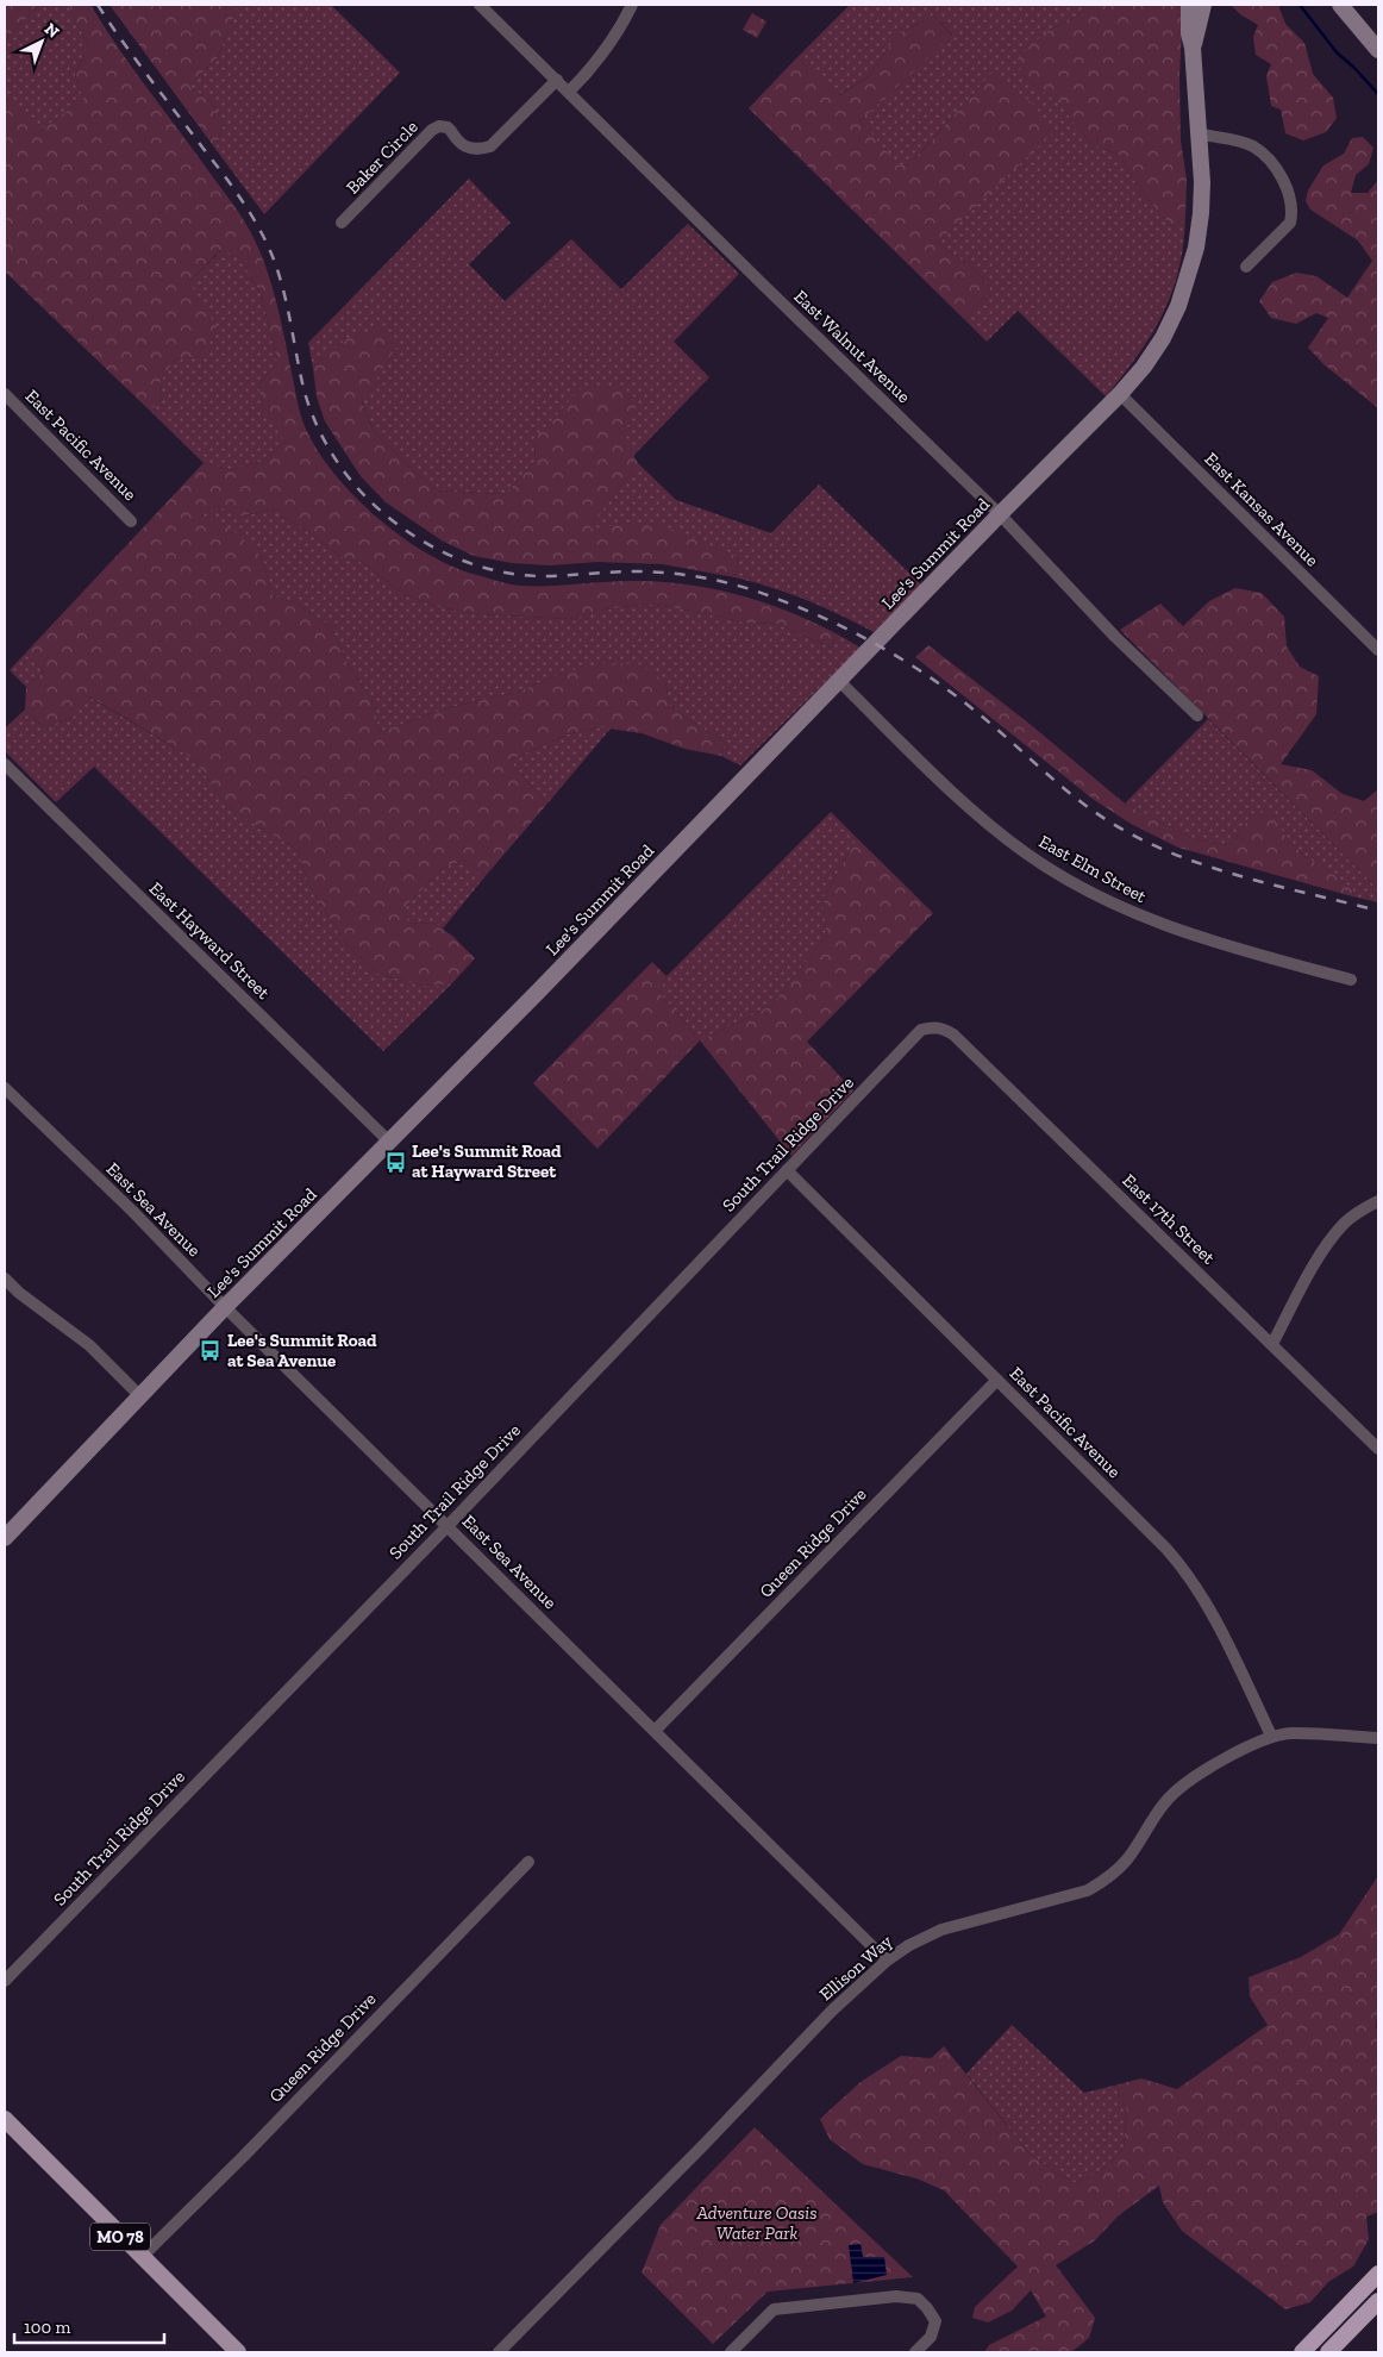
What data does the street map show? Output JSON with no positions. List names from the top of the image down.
{
  "streets": {
    "main road": ["Lee's Summit Road", "MO 78"],
    "street": [
      "Baker Circle",
      "East Walnut Avenue",
      "East Pacific Avenue",
      "East Kansas Avenue",
      "East Elm Street",
      "East Hayward Street",
      "South Trail Ridge Drive",
      "East Sea Avenue",
      "East 17th Street",
      "Queen Ridge Drive",
      "Ellison Way"
    ]
  },
  "crossings": [
    ["Baker Circle", "East Walnut Avenue"],
    ["East Walnut Avenue", "Lee's Summit Road"],
    ["East Pacific Avenue", "South Trail Ridge Drive"],
    ["East Pacific Avenue", "Queen Ridge Drive"],
    ["East Pacific Avenue", "Ellison Way"],
    ["East Kansas Avenue", "Lee's Summit Road"],
    ["Lee's Summit Road", "East Elm Street"],
    ["Lee's Summit Road", "East Hayward Street"],
    ["Lee's Summit Road", "East Sea Avenue"],
    ["South Trail Ridge Drive", "East Sea Avenue"],
    ["South Trail Ridge Drive", "East 17th Street"],
    ["East Sea Avenue", "Queen Ridge Drive"],
    ["East Sea Avenue", "Ellison Way"],
    ["Queen Ridge Drive", "MO 78"]
  ],
  "parks": ["Adventure Oasis Water Park"],
  "places": {
    "bus stop": ["Lee's Summit Road at Hayward Street", "Lee's Summit Road at Sea Avenue"]
  },
  "scale_bar": "100 m",
  "north": "top right"
}
